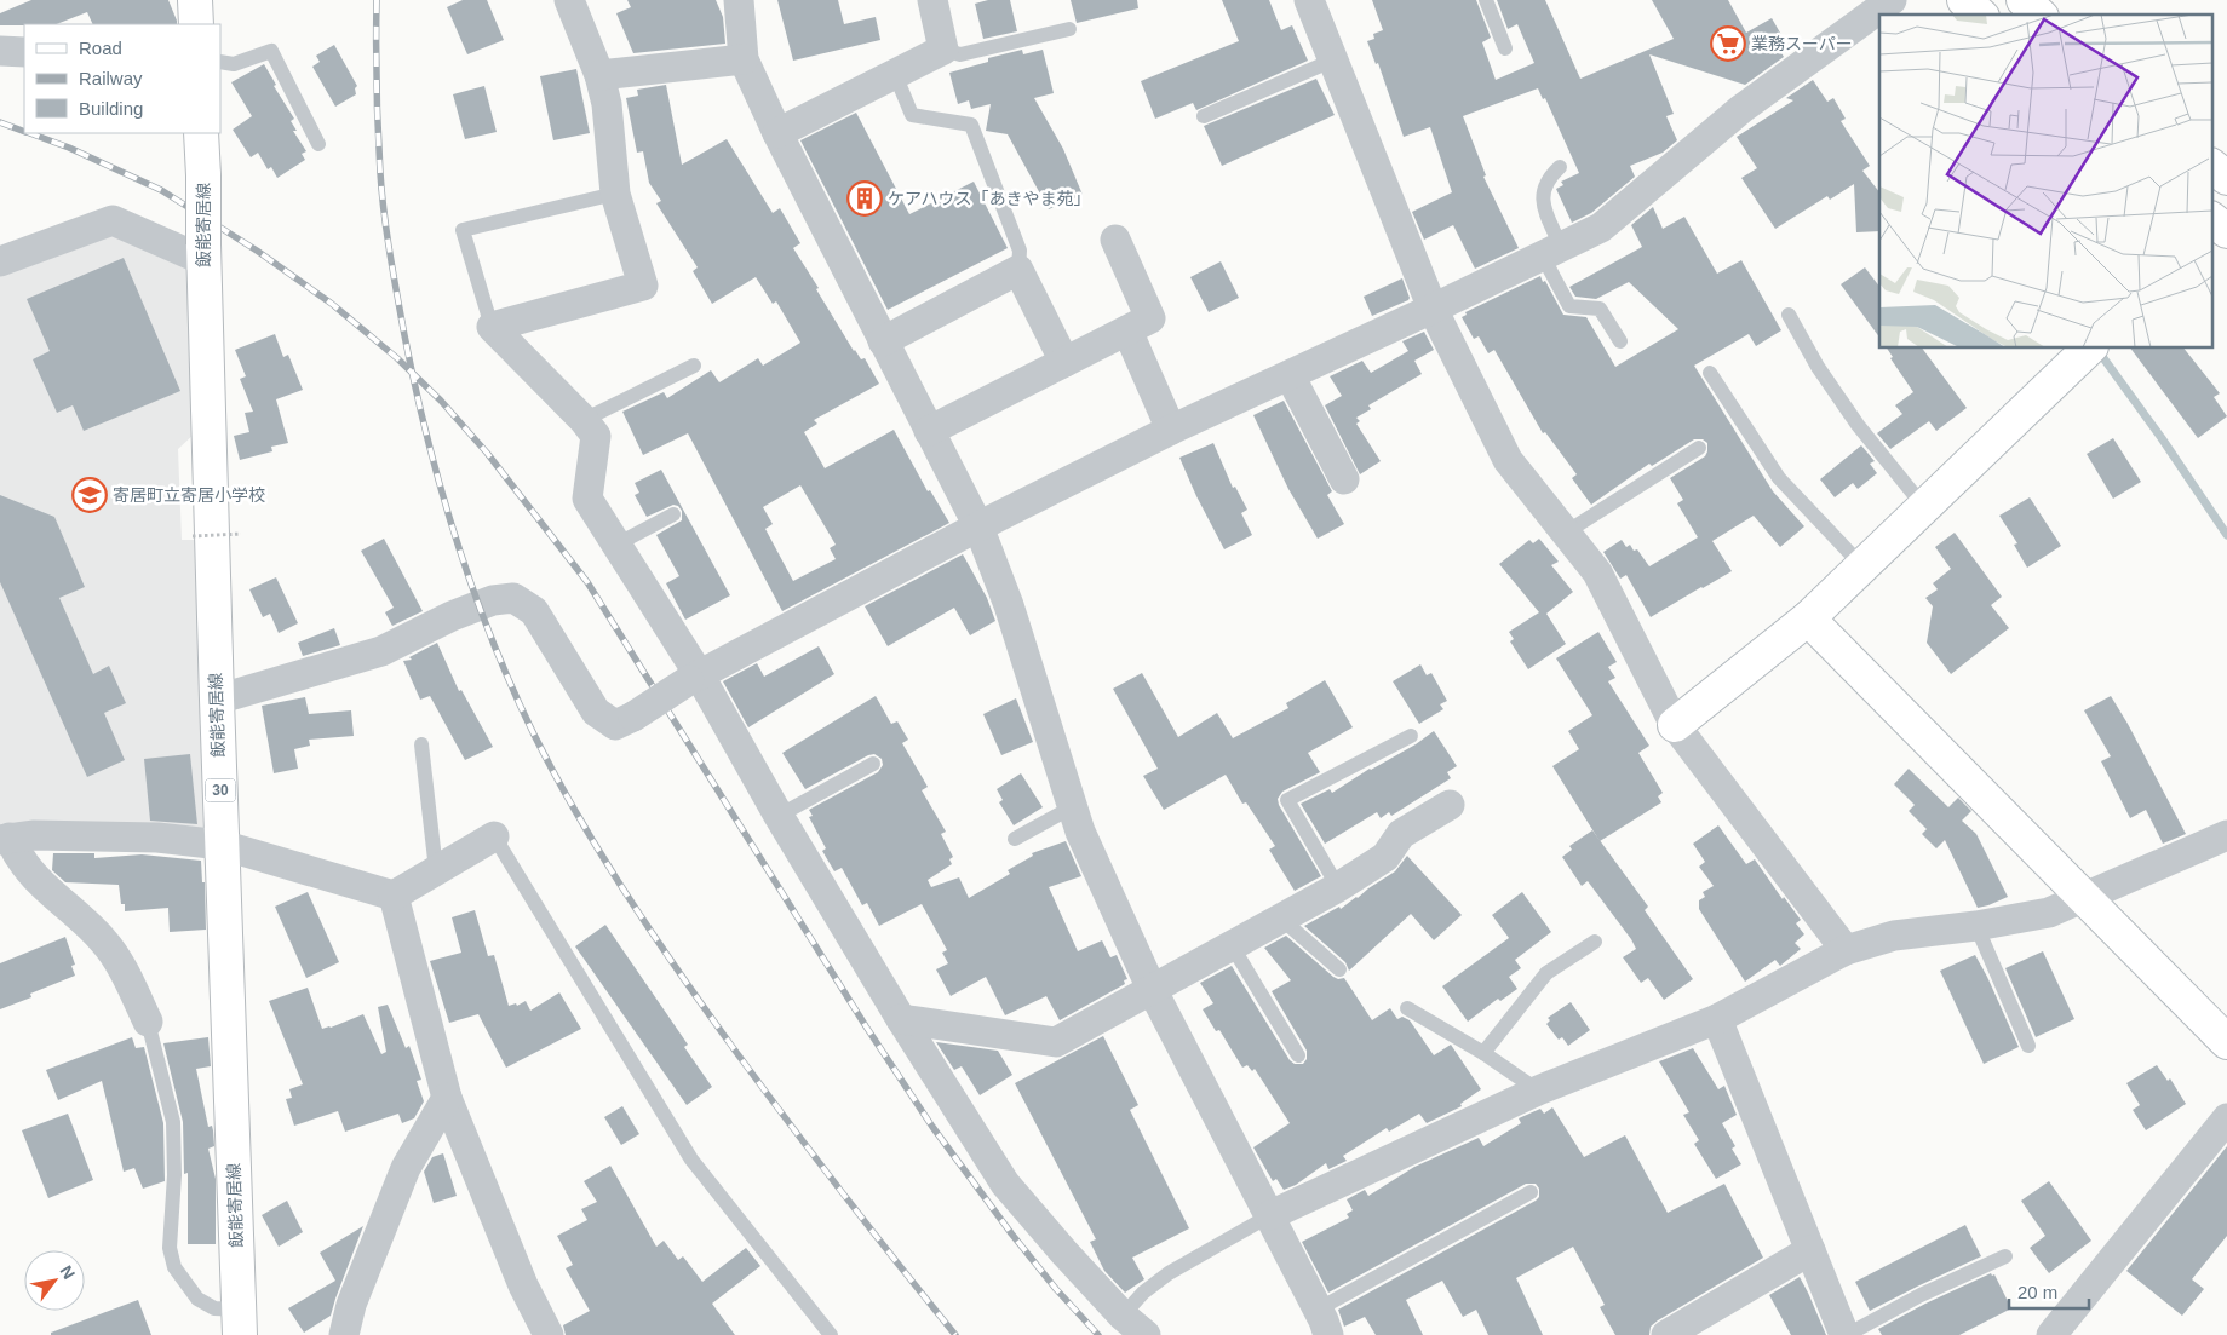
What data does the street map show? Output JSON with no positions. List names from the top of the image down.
{
  "streets": {
    "main road": ["飯能寄居線", "30"]
  },
  "places": {
    "supermarket": ["業務スーパー"],
    "building": ["ケアハウス「あきやま苑」"],
    "school or university": ["寄居町立寄居小学校"]
  },
  "legend": ["Road", "Railway", "Building"],
  "scale_bar": "20 m",
  "north": "top right"
}
